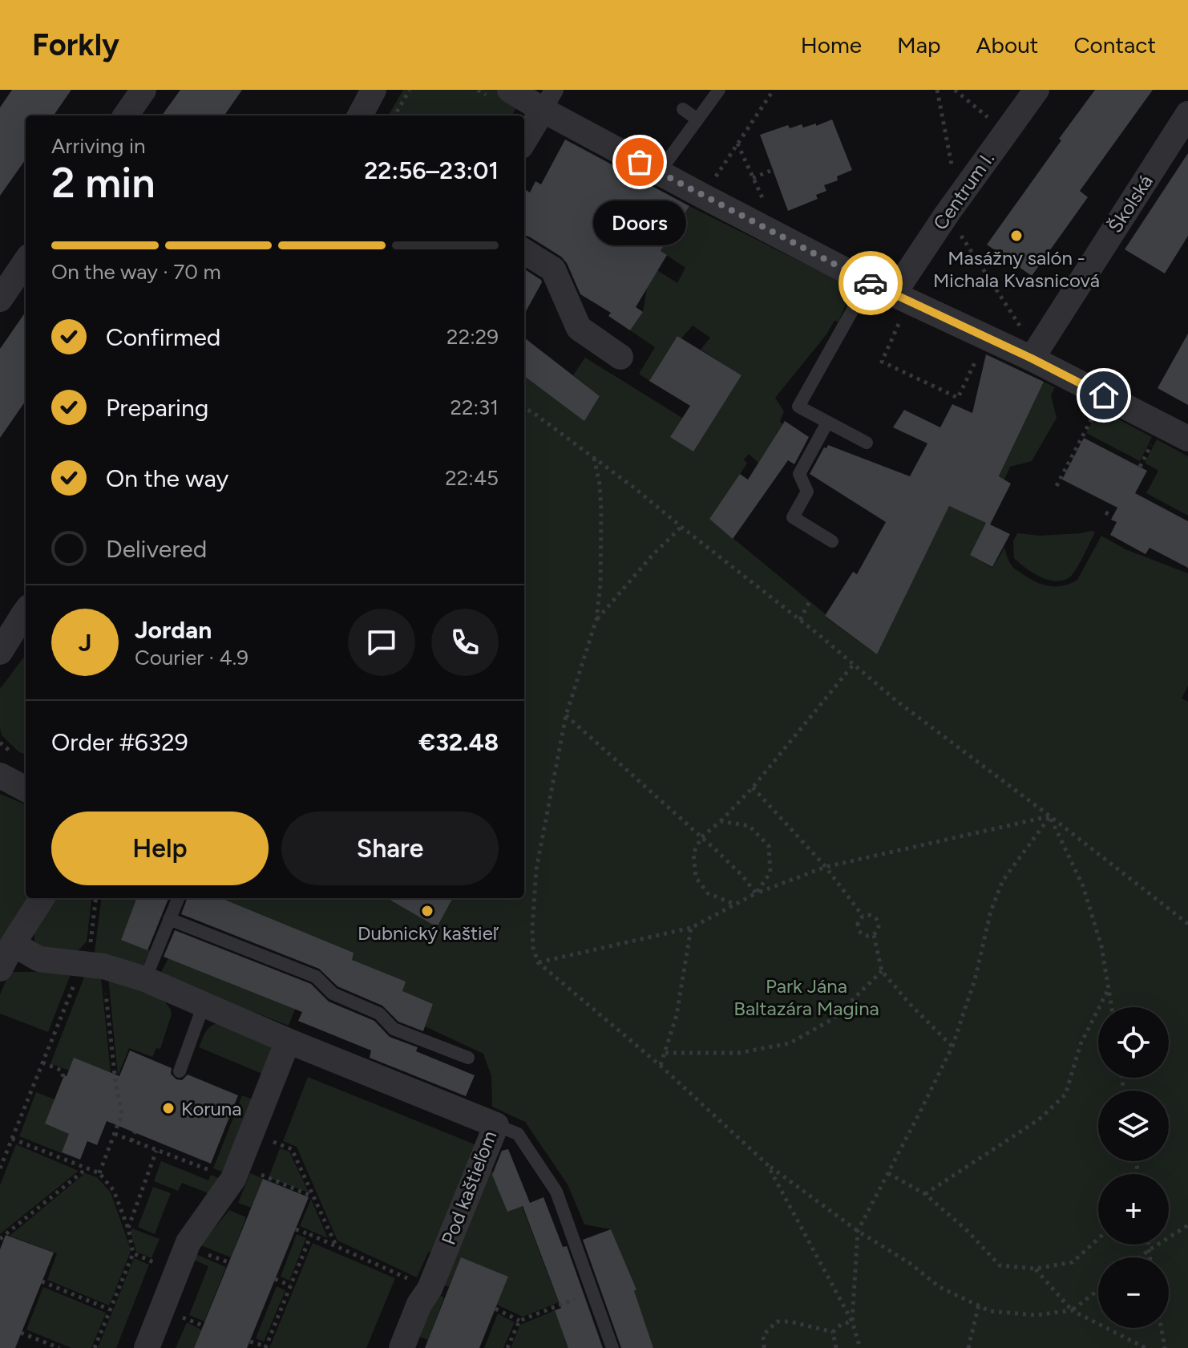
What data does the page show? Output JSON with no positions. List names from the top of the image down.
{
  "streets": {
    "street": ["Centrum I.", "Školská", "Pod kaštieľom"]
  },
  "parks": ["Park Jána Baltazára Magina"],
  "places": [
    "Doors",
    "Masážny salón - Michala Kvasnicová",
    "Dubnický kaštieľ",
    "Koruna"
  ],
  "page": {
    "header": "Forkly",
    "nav": [
      "Home",
      "Map",
      "About",
      "Contact"
    ],
    "heading": ["2 min", "Arriving in", "22:56–23:01"],
    "panel": [
      "Jordan",
      "Courier · 4.9",
      "Order #6329",
      "€32.48"
    ],
    "bubble": "Doors",
    "bar": "On the way · 70 m",
    "list": [
      ["Confirmed", "22:29"],
      ["Preparing", "22:31"],
      ["On the way", "22:45"],
      "Delivered"
    ],
    "round": "J",
    "buttons": ["Help", "Share"],
    "map_buttons": ["+", "−"]
  }
}
